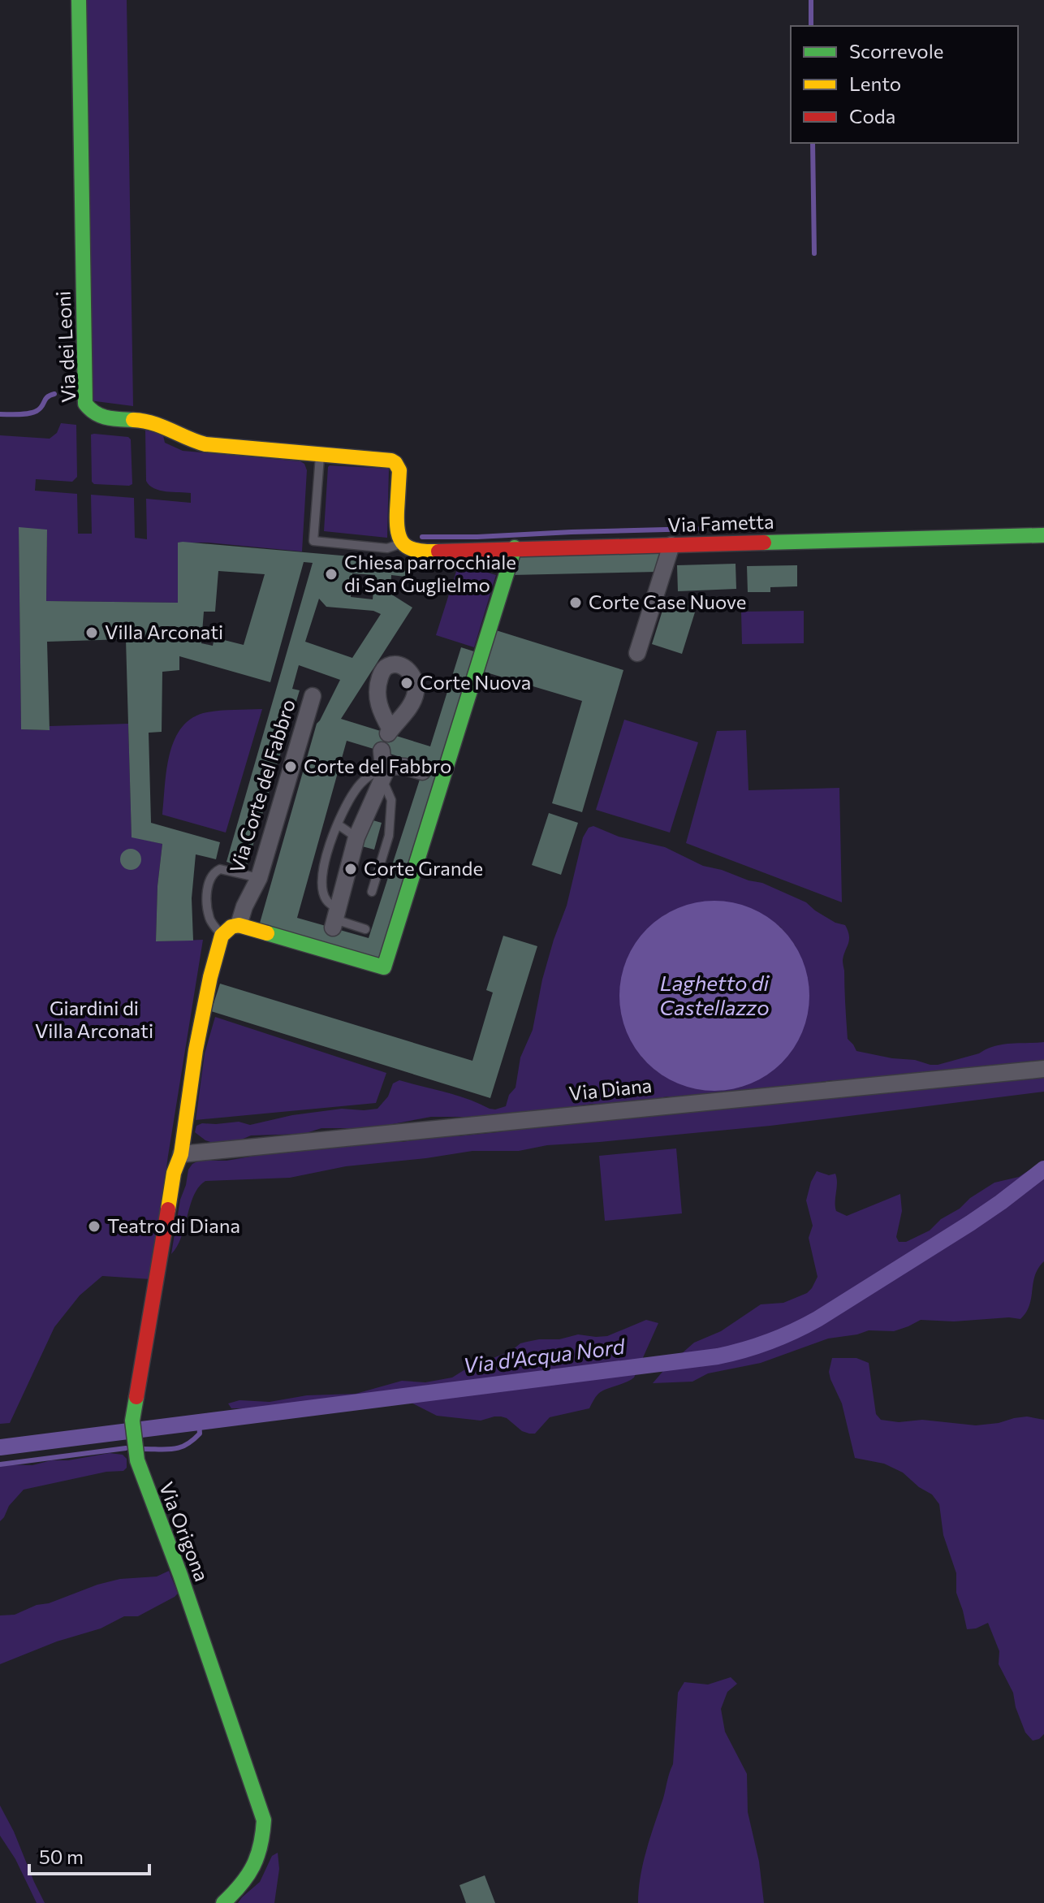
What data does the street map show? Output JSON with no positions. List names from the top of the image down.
{
  "streets": {
    "street": [
      "Via dei Leoni",
      "Via Fametta",
      "Via Corte del Fabbro",
      "Via Diana",
      "Via Origona"
    ]
  },
  "crossings": [
    ["Via dei Leoni", "Via Fametta"],
    ["Via Diana", "Via Origona"]
  ],
  "water": ["Laghetto di Castellazzo", "Via d'Acqua Nord"],
  "parks": ["Giardini di Villa Arconati"],
  "places": [
    "Chiesa parrocchiale di San Guglielmo",
    "Corte Case Nuove",
    "Villa Arconati",
    "Corte Nuova",
    "Corte del Fabbro",
    "Corte Grande",
    "Teatro di Diana"
  ],
  "legend": ["Scorrevole", "Lento", "Coda"],
  "scale_bar": "50 m"
}
